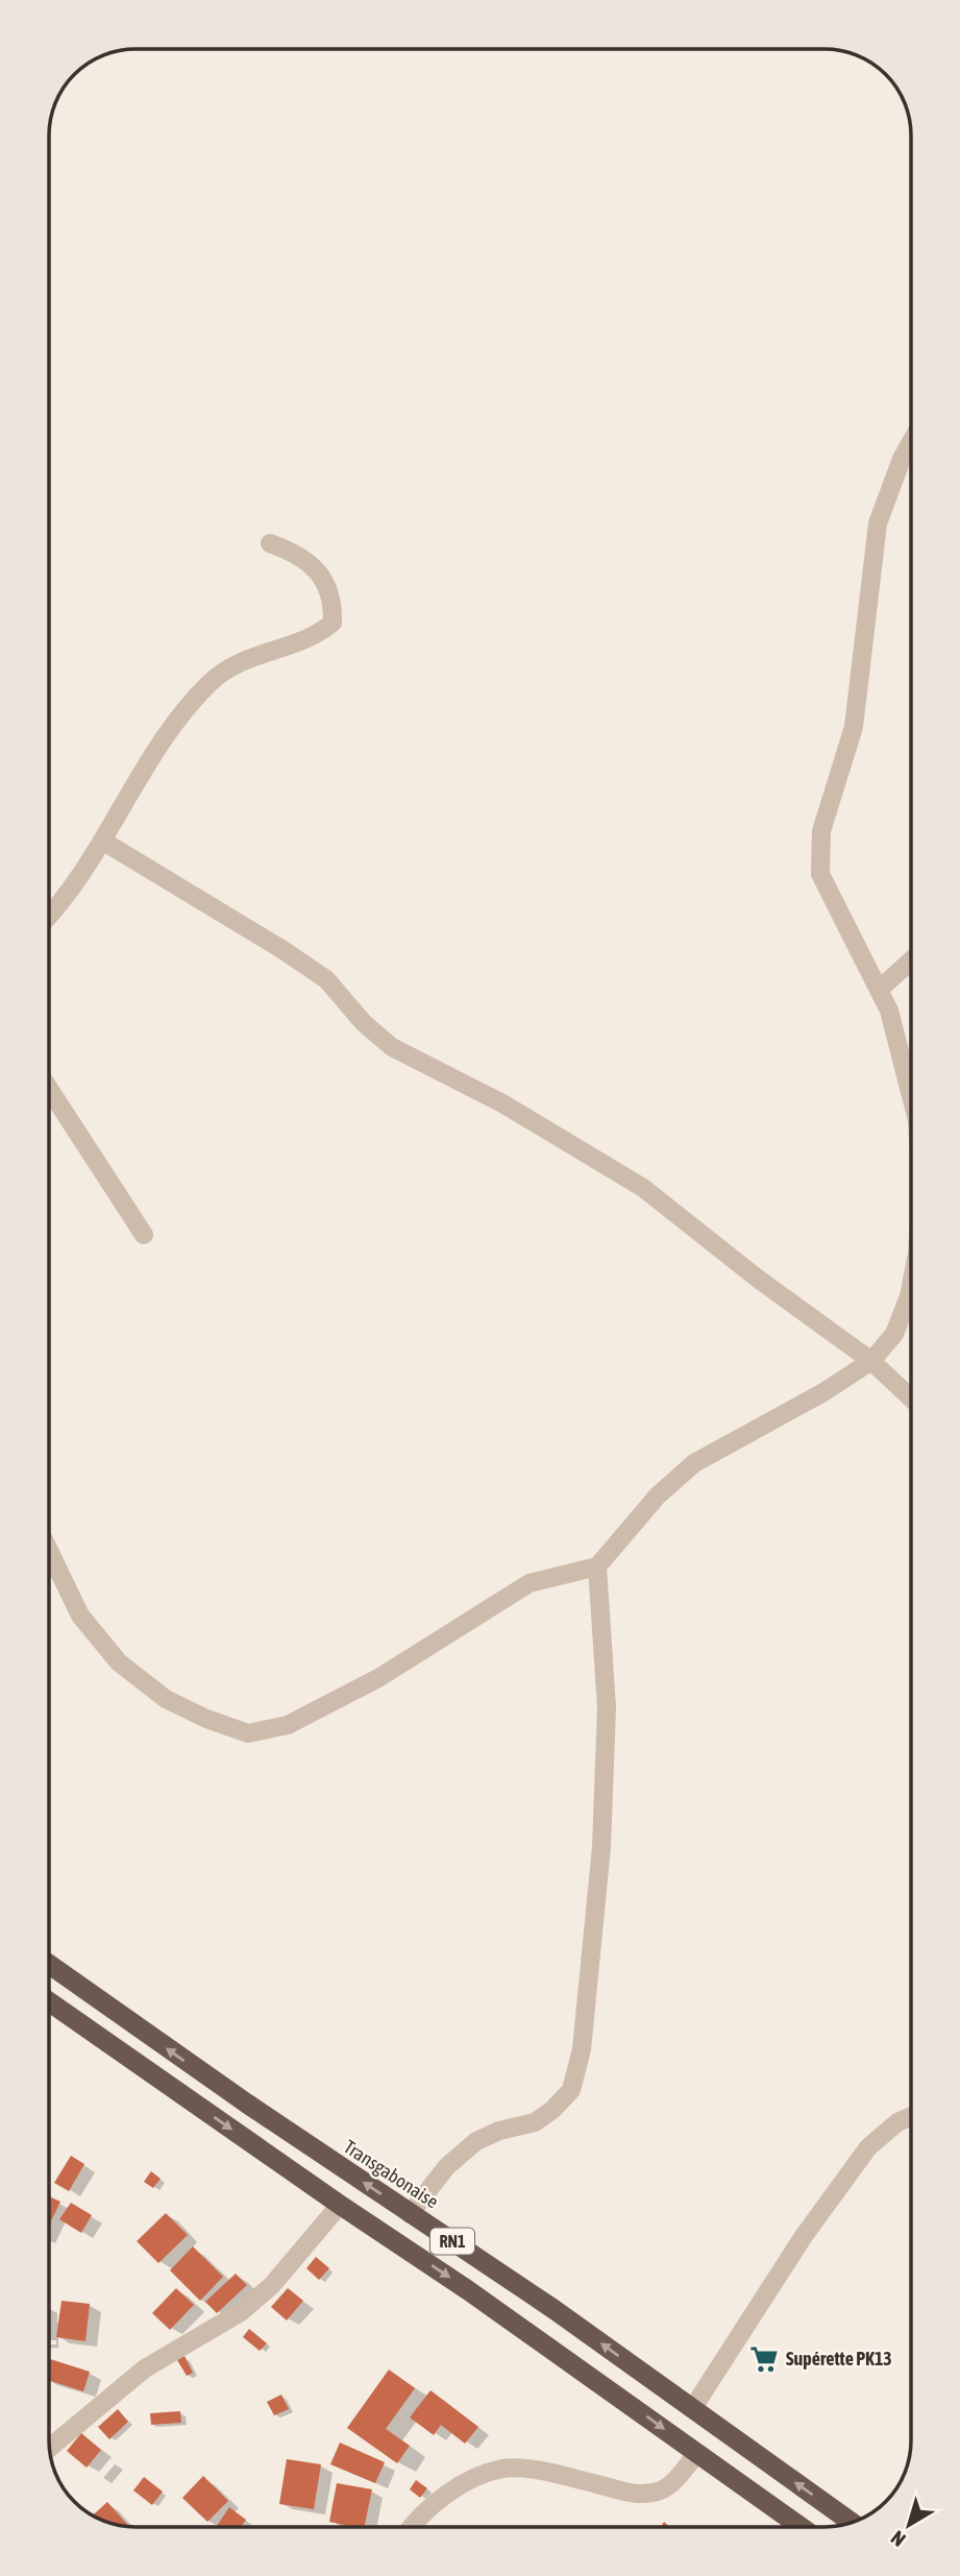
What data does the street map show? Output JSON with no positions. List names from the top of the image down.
{
  "streets": {
    "highway": ["Transgabonaise", "RN1"]
  },
  "places": {
    "supermarket": ["Supérette PK13"]
  },
  "north": "bottom left"
}
